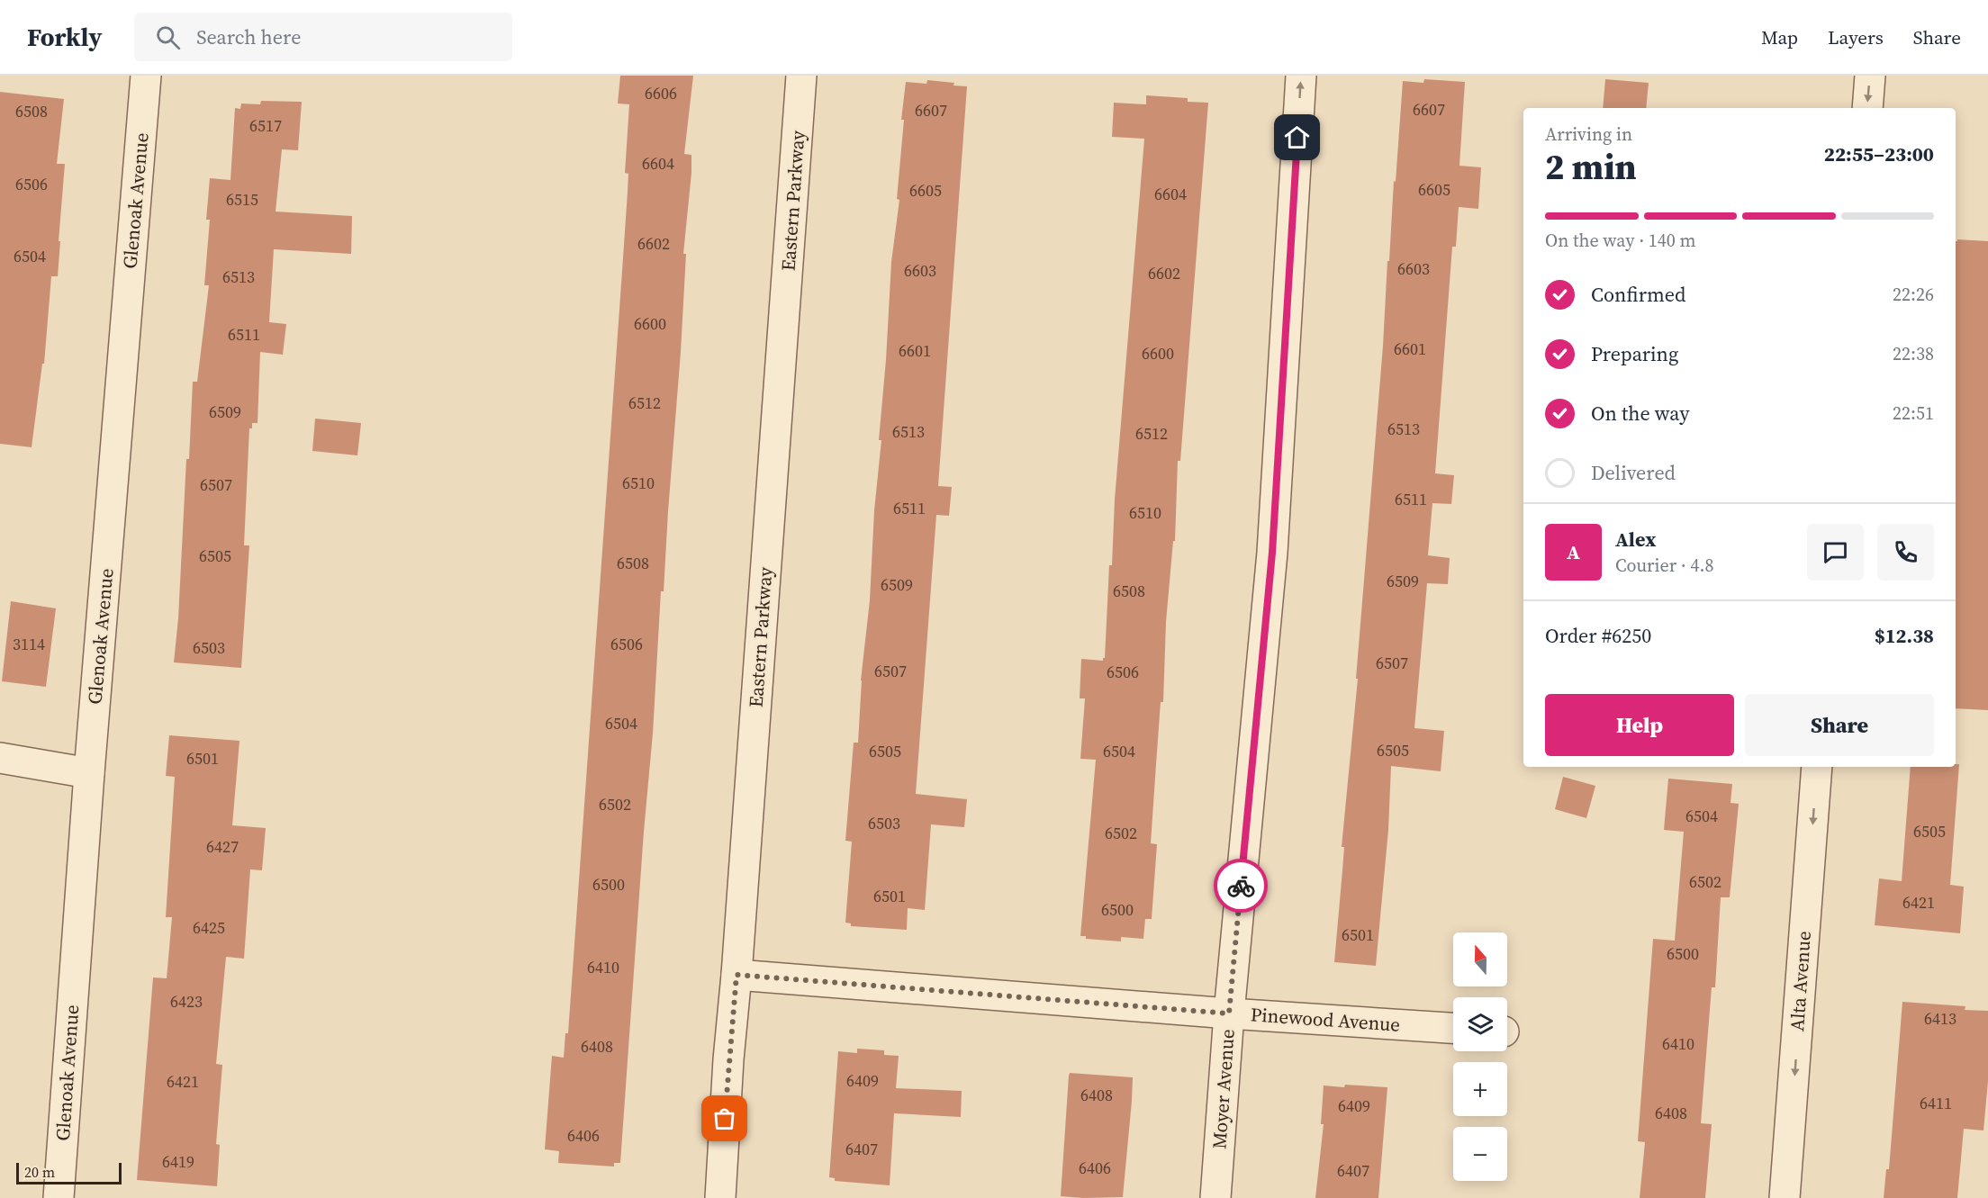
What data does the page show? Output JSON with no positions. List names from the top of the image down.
{
  "streets": {
    "street": [
      "Glenoak Avenue",
      "Eastern Parkway",
      "Alta Avenue",
      "Pinewood Avenue",
      "Moyer Avenue"
    ]
  },
  "crossings": [
    ["Eastern Parkway", "Pinewood Avenue"],
    ["Pinewood Avenue", "Moyer Avenue"]
  ],
  "one_way": ["Alta Avenue", "Moyer Avenue"],
  "house_numbers": [
    "6606",
    "6607",
    "6607",
    "6508",
    "6517",
    "6604",
    "6506",
    "6605",
    "6605",
    "6604",
    "6515",
    "6602",
    "6504",
    "6603",
    "6603",
    "6602",
    "6513",
    "6600",
    "6511",
    "6601",
    "6601",
    "6600",
    "6512",
    "6509",
    "6513",
    "6513",
    "6512",
    "6510",
    "6507",
    "6511",
    "6511",
    "6510",
    "6505",
    "6508",
    "6509",
    "6509",
    "6508",
    "3114",
    "6506",
    "6503",
    "6507",
    "6507",
    "6506",
    "6504",
    "6505",
    "6505",
    "6504",
    "6501",
    "6502",
    "6504",
    "6503",
    "6505",
    "6502",
    "6427",
    "6502",
    "6500",
    "6501",
    "6421",
    "6500",
    "6425",
    "6501",
    "6500",
    "6410",
    "6423",
    "6413",
    "6410",
    "6408",
    "6409",
    "6421",
    "6408",
    "6411",
    "6409",
    "6408",
    "6406",
    "6407",
    "6419",
    "6406",
    "6407"
  ],
  "scale_bar": "20 m",
  "north": "top",
  "page": {
    "header": "Forkly",
    "search": "Search here",
    "nav": ["Map", "Layers", "Share"],
    "heading": ["2 min", "Arriving in", "22:55–23:00"],
    "panel": [
      "Alex",
      "Courier · 4.8",
      "Order #6250",
      "$12.38"
    ],
    "bar": "On the way · 140 m",
    "list": [
      ["Confirmed", "22:26"],
      ["Preparing", "22:38"],
      ["On the way", "22:51"],
      "Delivered"
    ],
    "round": "A",
    "buttons": ["Help", "Share"],
    "map_buttons": ["+", "−"],
    "scale": "20 m"
  }
}
